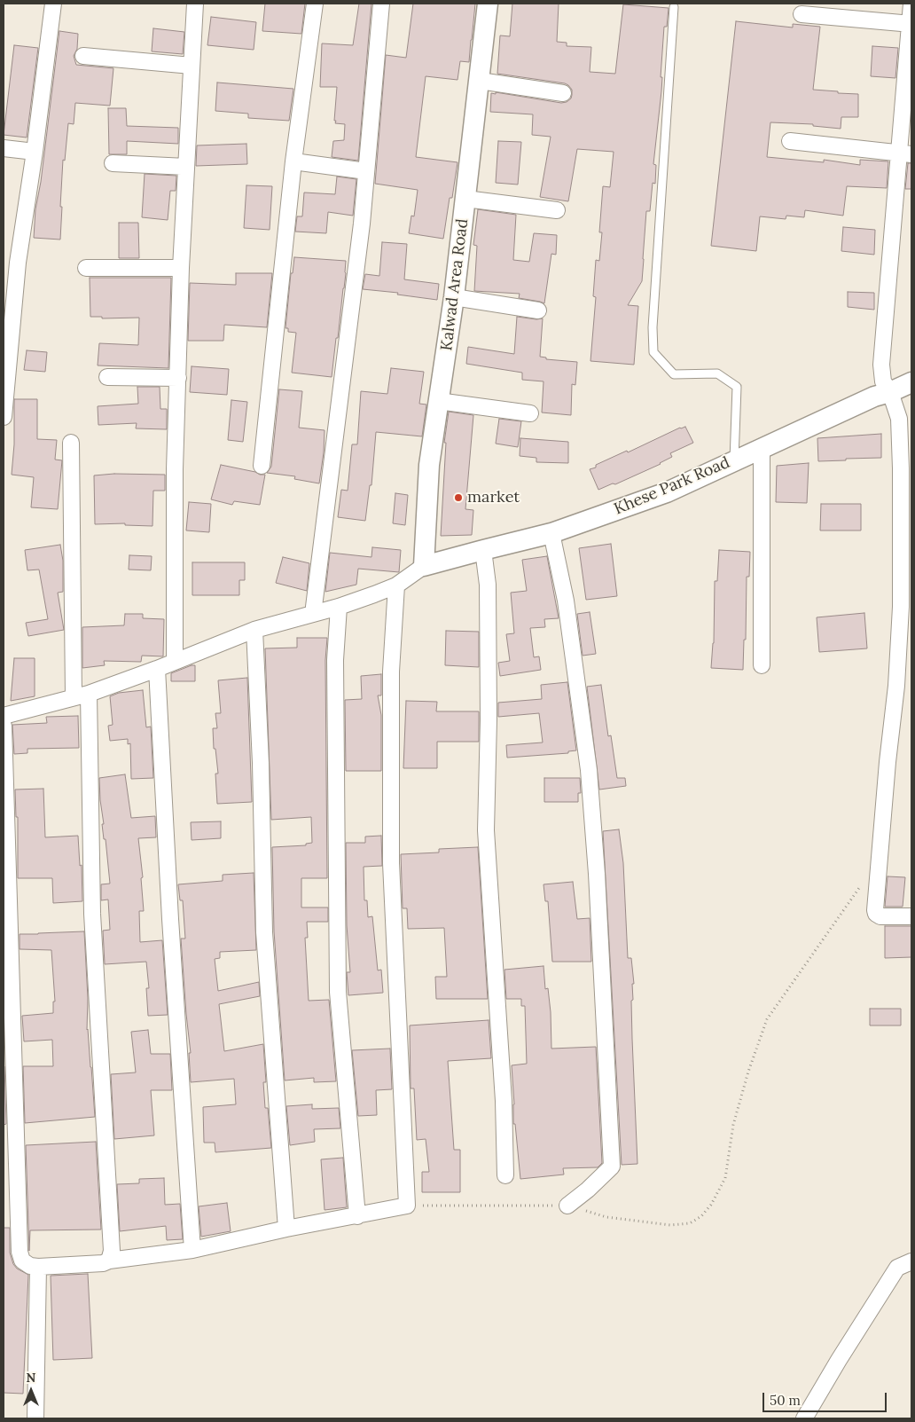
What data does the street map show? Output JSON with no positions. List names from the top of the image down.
{
  "streets": {
    "street": ["Kalwad Area Road", "Khese Park Road"]
  },
  "crossings": [
    ["Kalwad Area Road", "Khese Park Road"]
  ],
  "places": ["market"],
  "scale_bar": "50 m",
  "north": "top"
}
